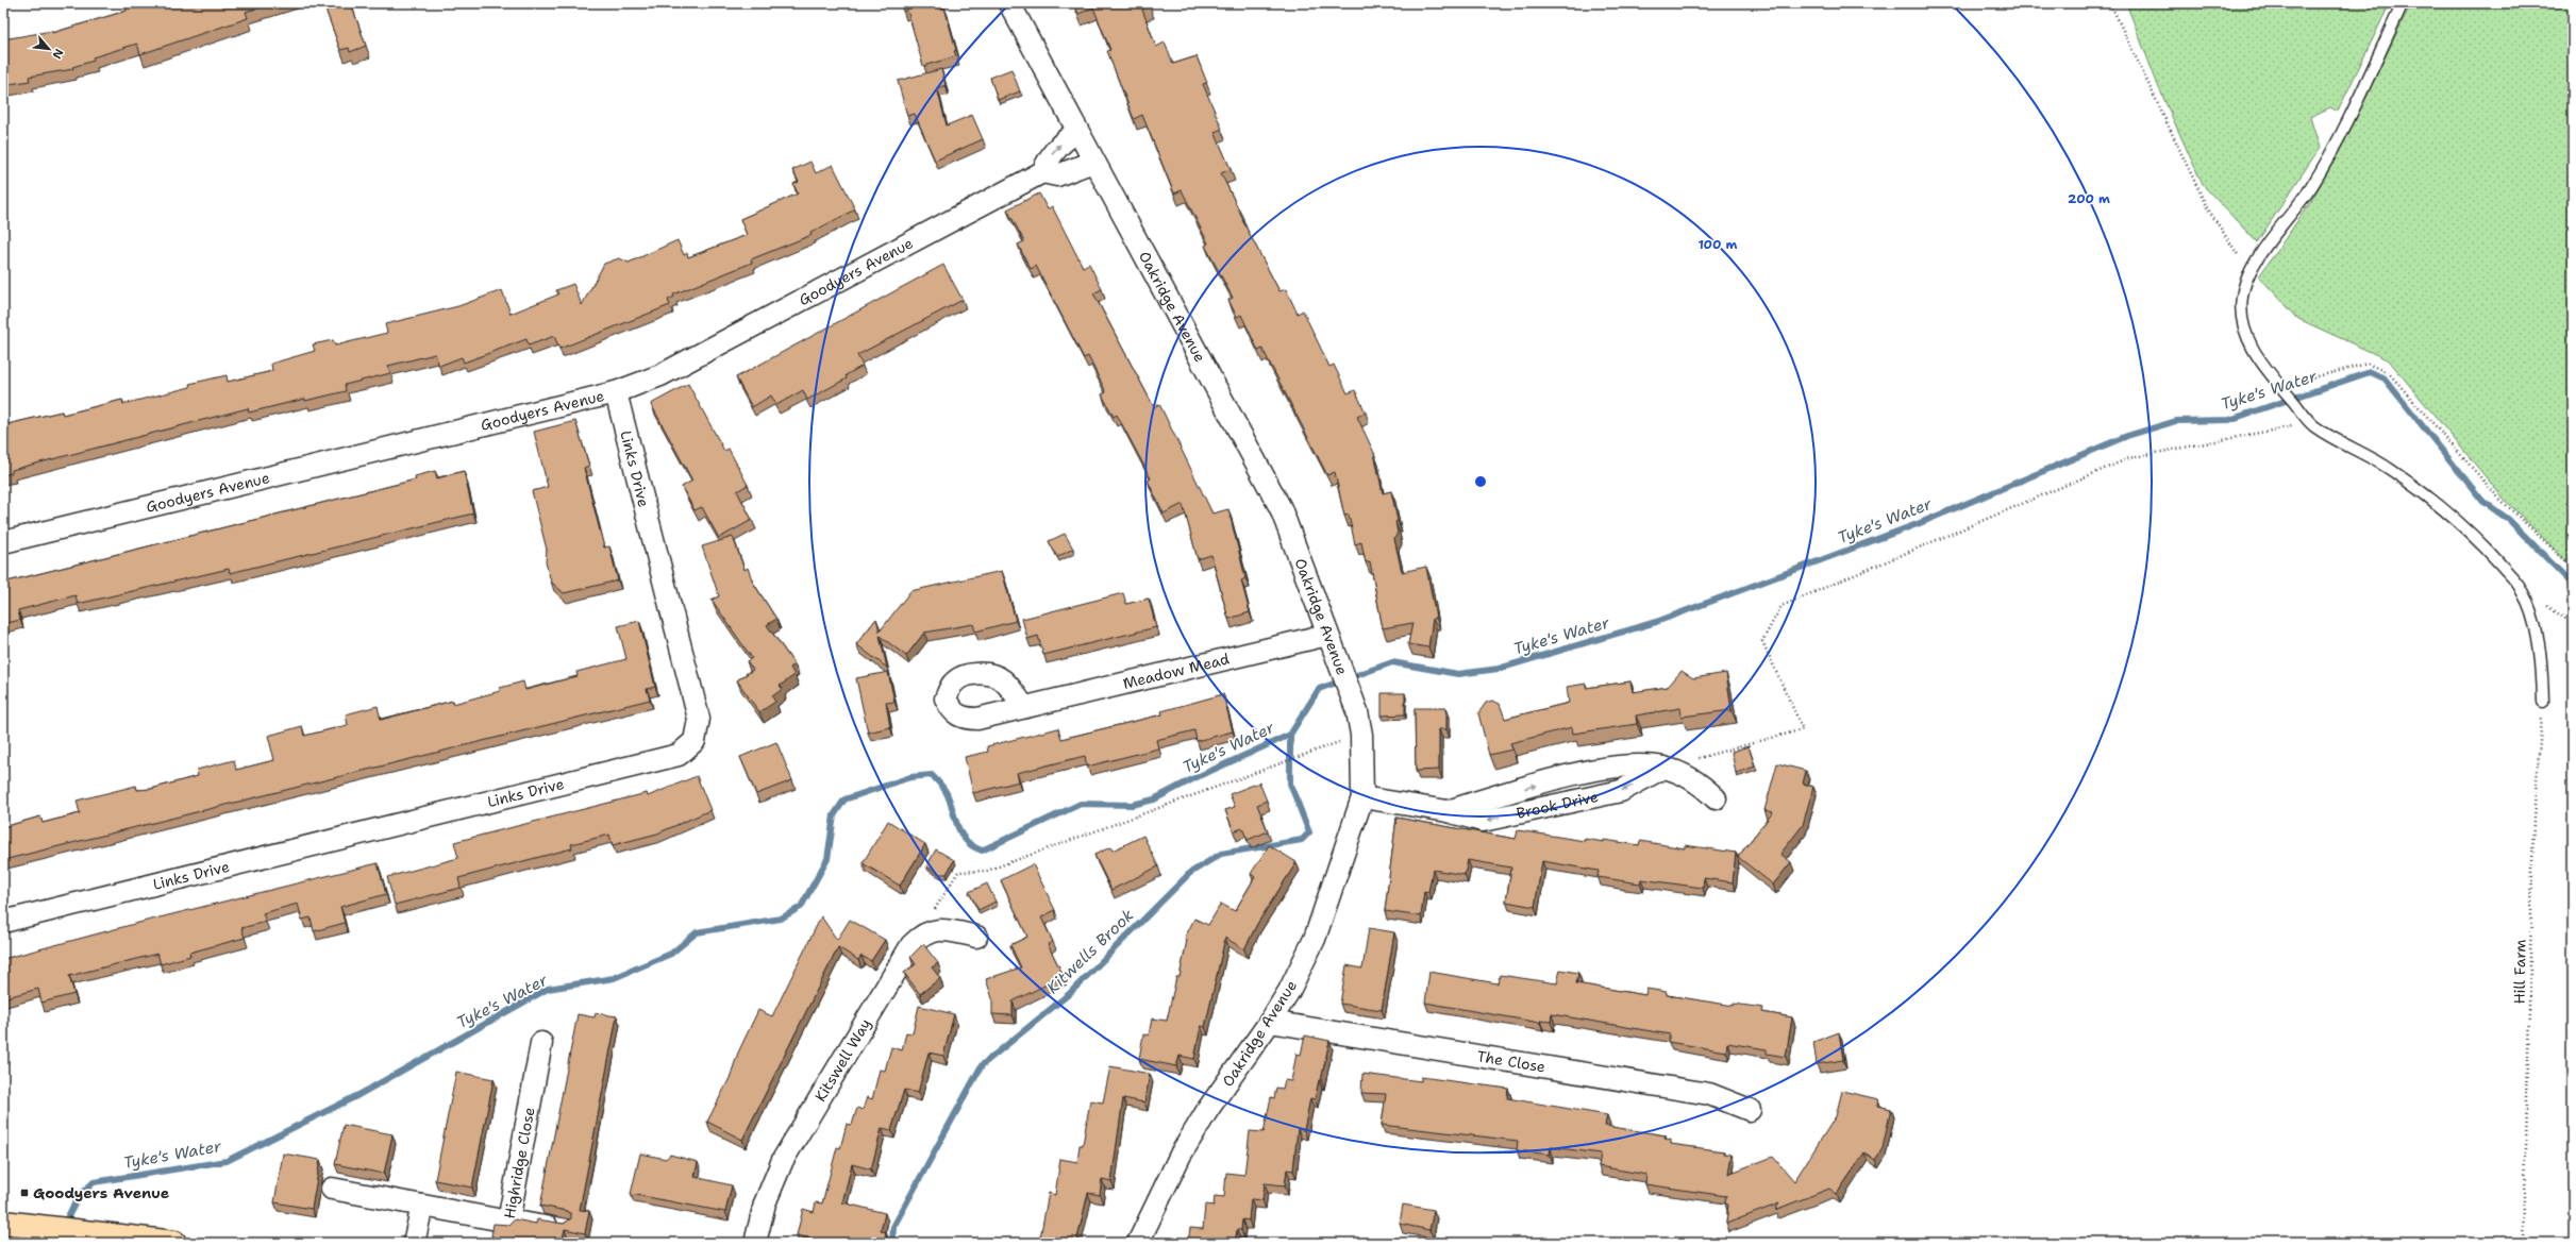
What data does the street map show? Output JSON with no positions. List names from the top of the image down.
{
  "streets": {
    "street": [
      "Goodyers Avenue",
      "Oakridge Avenue",
      "Links Drive",
      "Meadow Mead",
      "Brook Drive",
      "Kitswell Way",
      "The Close",
      "Highridge Close"
    ],
    "path": ["Hill Farm"]
  },
  "crossings": [
    ["Goodyers Avenue", "Oakridge Avenue"],
    ["Goodyers Avenue", "Links Drive"],
    ["Oakridge Avenue", "Meadow Mead"],
    ["Oakridge Avenue", "Brook Drive"],
    ["Oakridge Avenue", "The Close"]
  ],
  "water": ["Tyke's Water", "Kitwells Brook"],
  "places": {
    "transit": ["Goodyers Avenue"]
  },
  "north": "bottom right",
  "rings": ["200 m", "100 m"]
}
